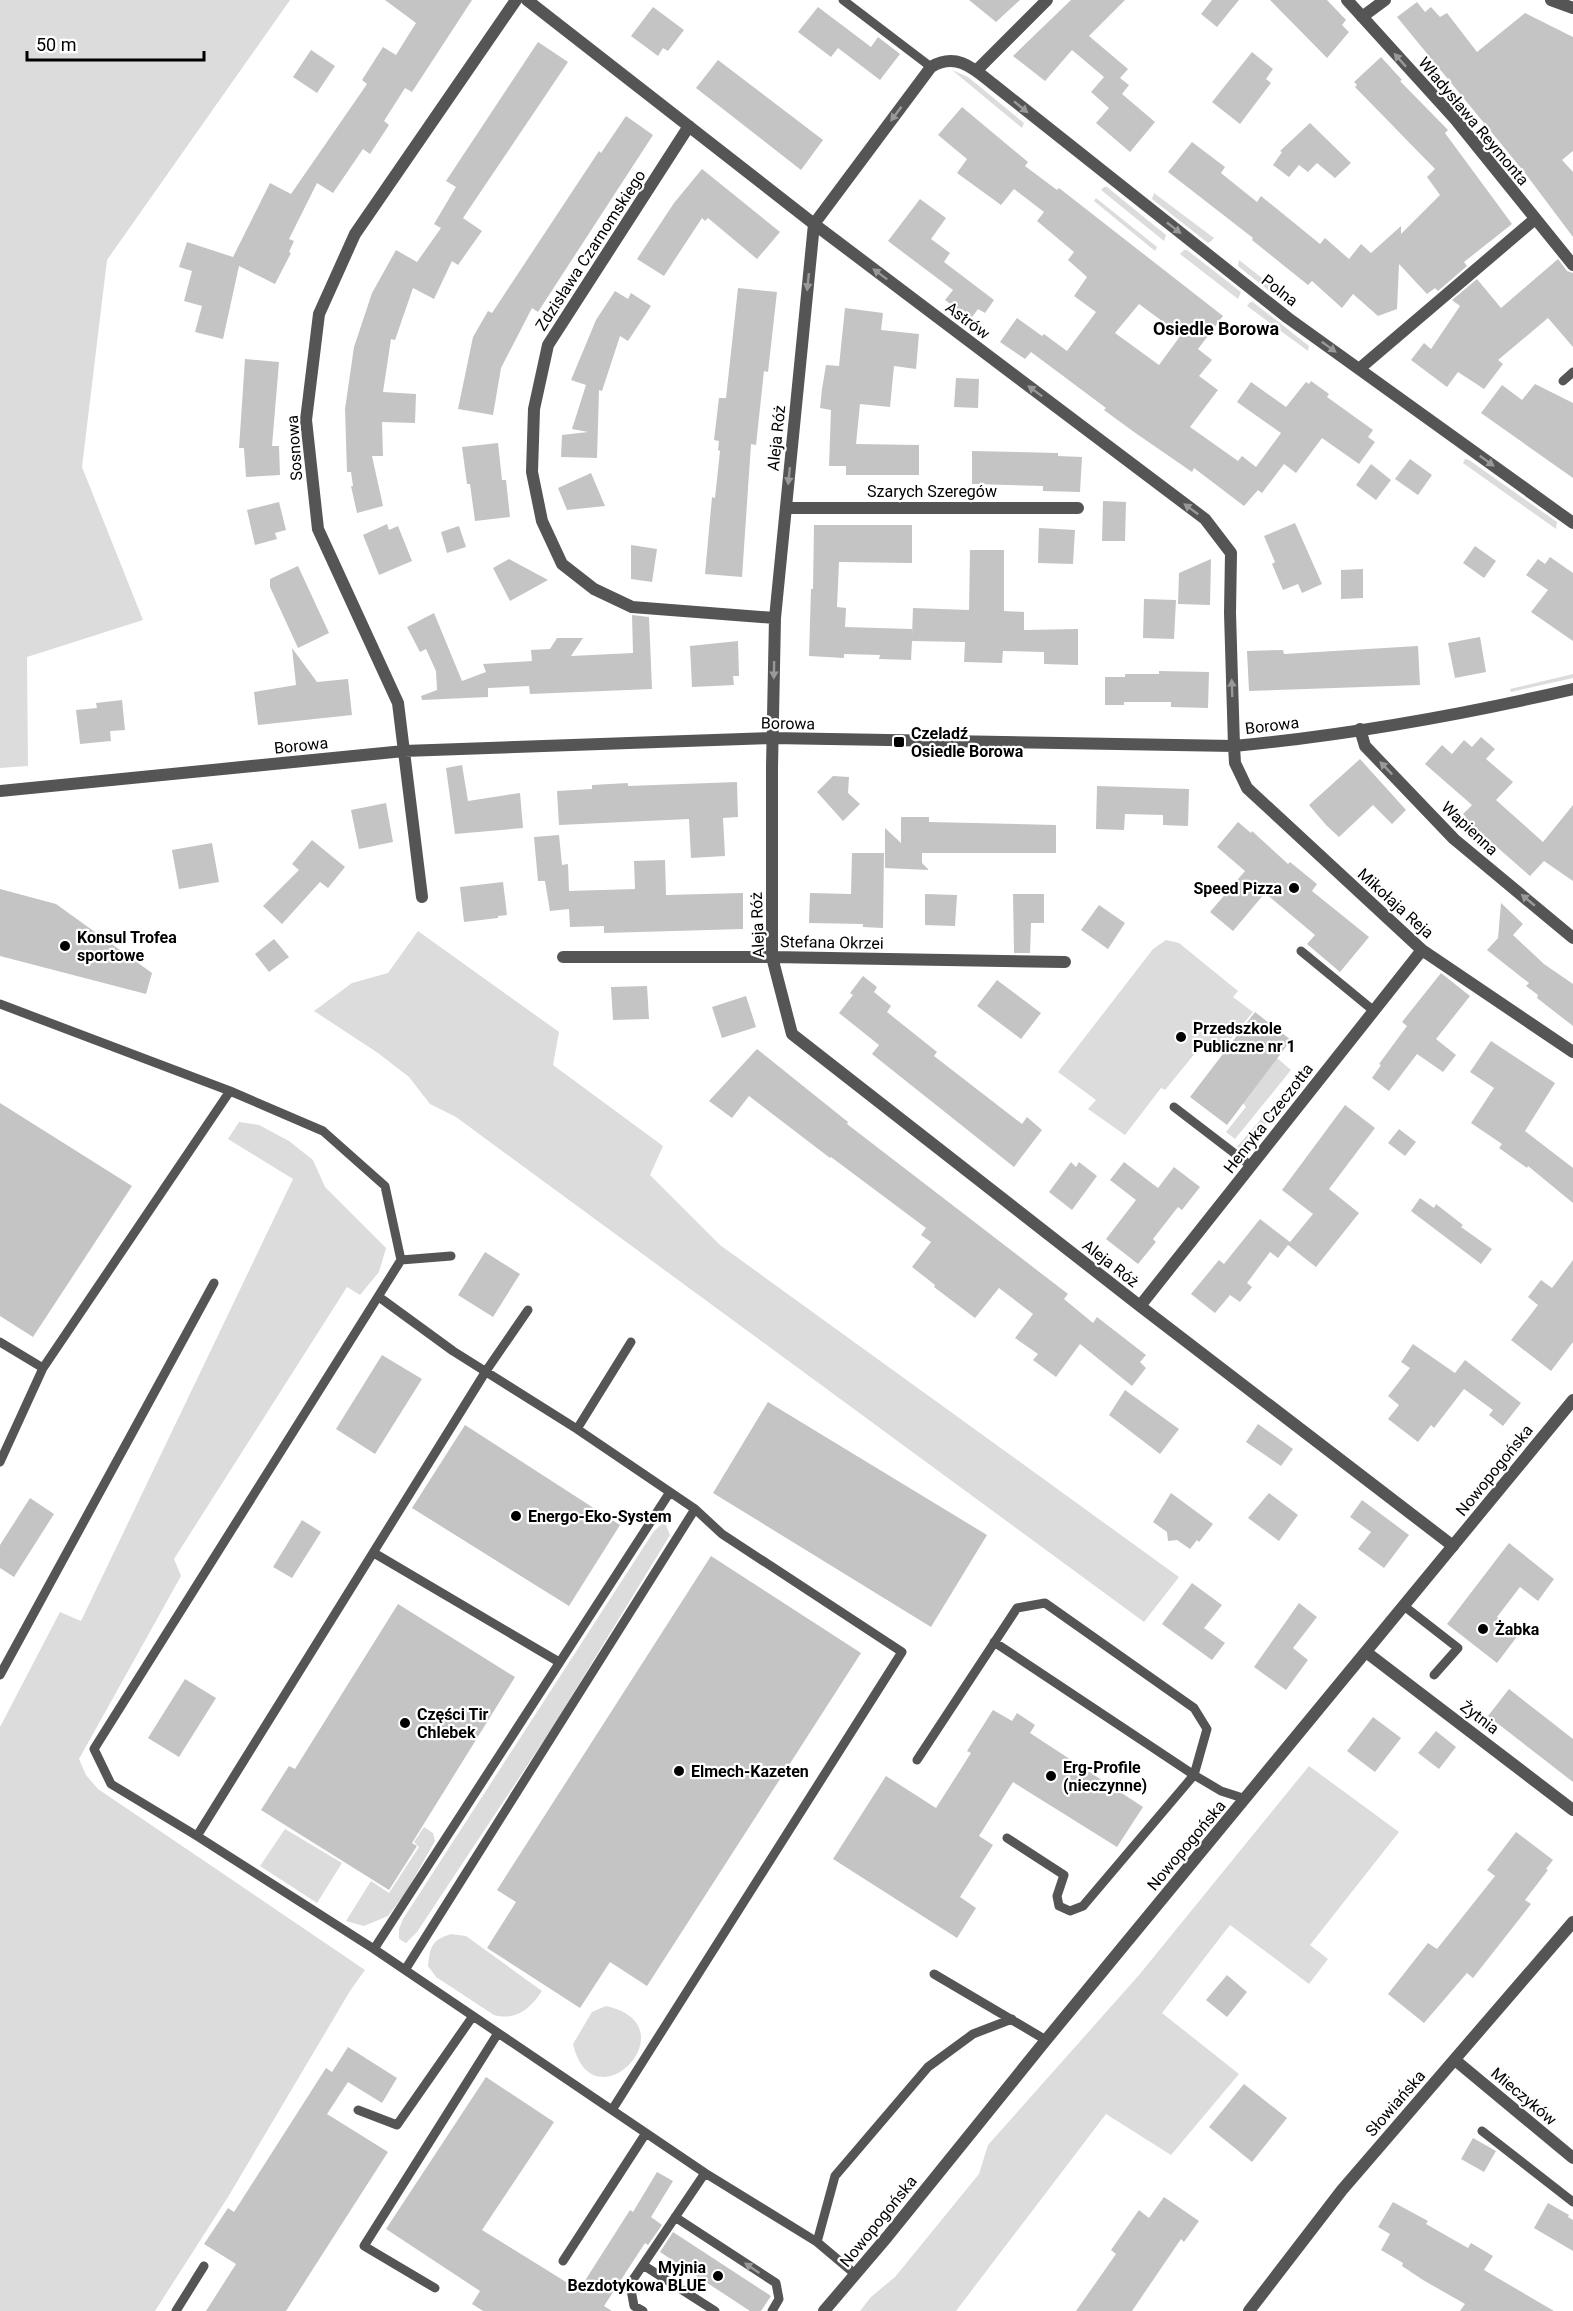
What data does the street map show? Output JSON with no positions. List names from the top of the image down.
{
  "streets": {
    "street": [
      "Władysława Reymonta",
      "Zdzisława Czarnomskiego",
      "Polna",
      "Astrów",
      "Aleja Róż",
      "Sosnowa",
      "Szarych Szeregów",
      "Borowa",
      "Wapienna",
      "Mikołaja Reja",
      "Stefana Okrzei",
      "Henryka Czeczotta",
      "Nowopogońska",
      "Żytnia",
      "Mieczyków",
      "Słowiańska"
    ]
  },
  "crossings": [
    ["Zdzisława Czarnomskiego", "Astrów"],
    ["Zdzisława Czarnomskiego", "Aleja Róż"],
    ["Astrów", "Aleja Róż"],
    ["Astrów", "Borowa"],
    ["Astrów", "Mikołaja Reja"],
    ["Aleja Róż", "Szarych Szeregów"],
    ["Aleja Róż", "Borowa"],
    ["Aleja Róż", "Stefana Okrzei"],
    ["Aleja Róż", "Henryka Czeczotta"],
    ["Aleja Róż", "Nowopogońska"],
    ["Sosnowa", "Borowa"],
    ["Borowa", "Wapienna"],
    ["Borowa", "Mikołaja Reja"],
    ["Mikołaja Reja", "Henryka Czeczotta"],
    ["Nowopogońska", "Żytnia"],
    ["Mieczyków", "Słowiańska"]
  ],
  "one_way": [
    "Władysława Reymonta",
    "Polna",
    "Astrów",
    "Wapienna"
  ],
  "districts": ["Osiedle Borowa"],
  "places": {
    "transit": ["Czeladź Osiedle Borowa"],
    "other": [
      "Speed Pizza",
      "Konsul Trofea sportowe",
      "Przedszkole Publiczne nr 1",
      "Energo-Eko-System",
      "Żabka",
      "Części Tir Chlebek",
      "Elmech-Kazeten",
      "Erg-Profile (nieczynne)",
      "Myjnia Bezdotykowa BLUE"
    ]
  },
  "scale_bar": "50 m"
}
